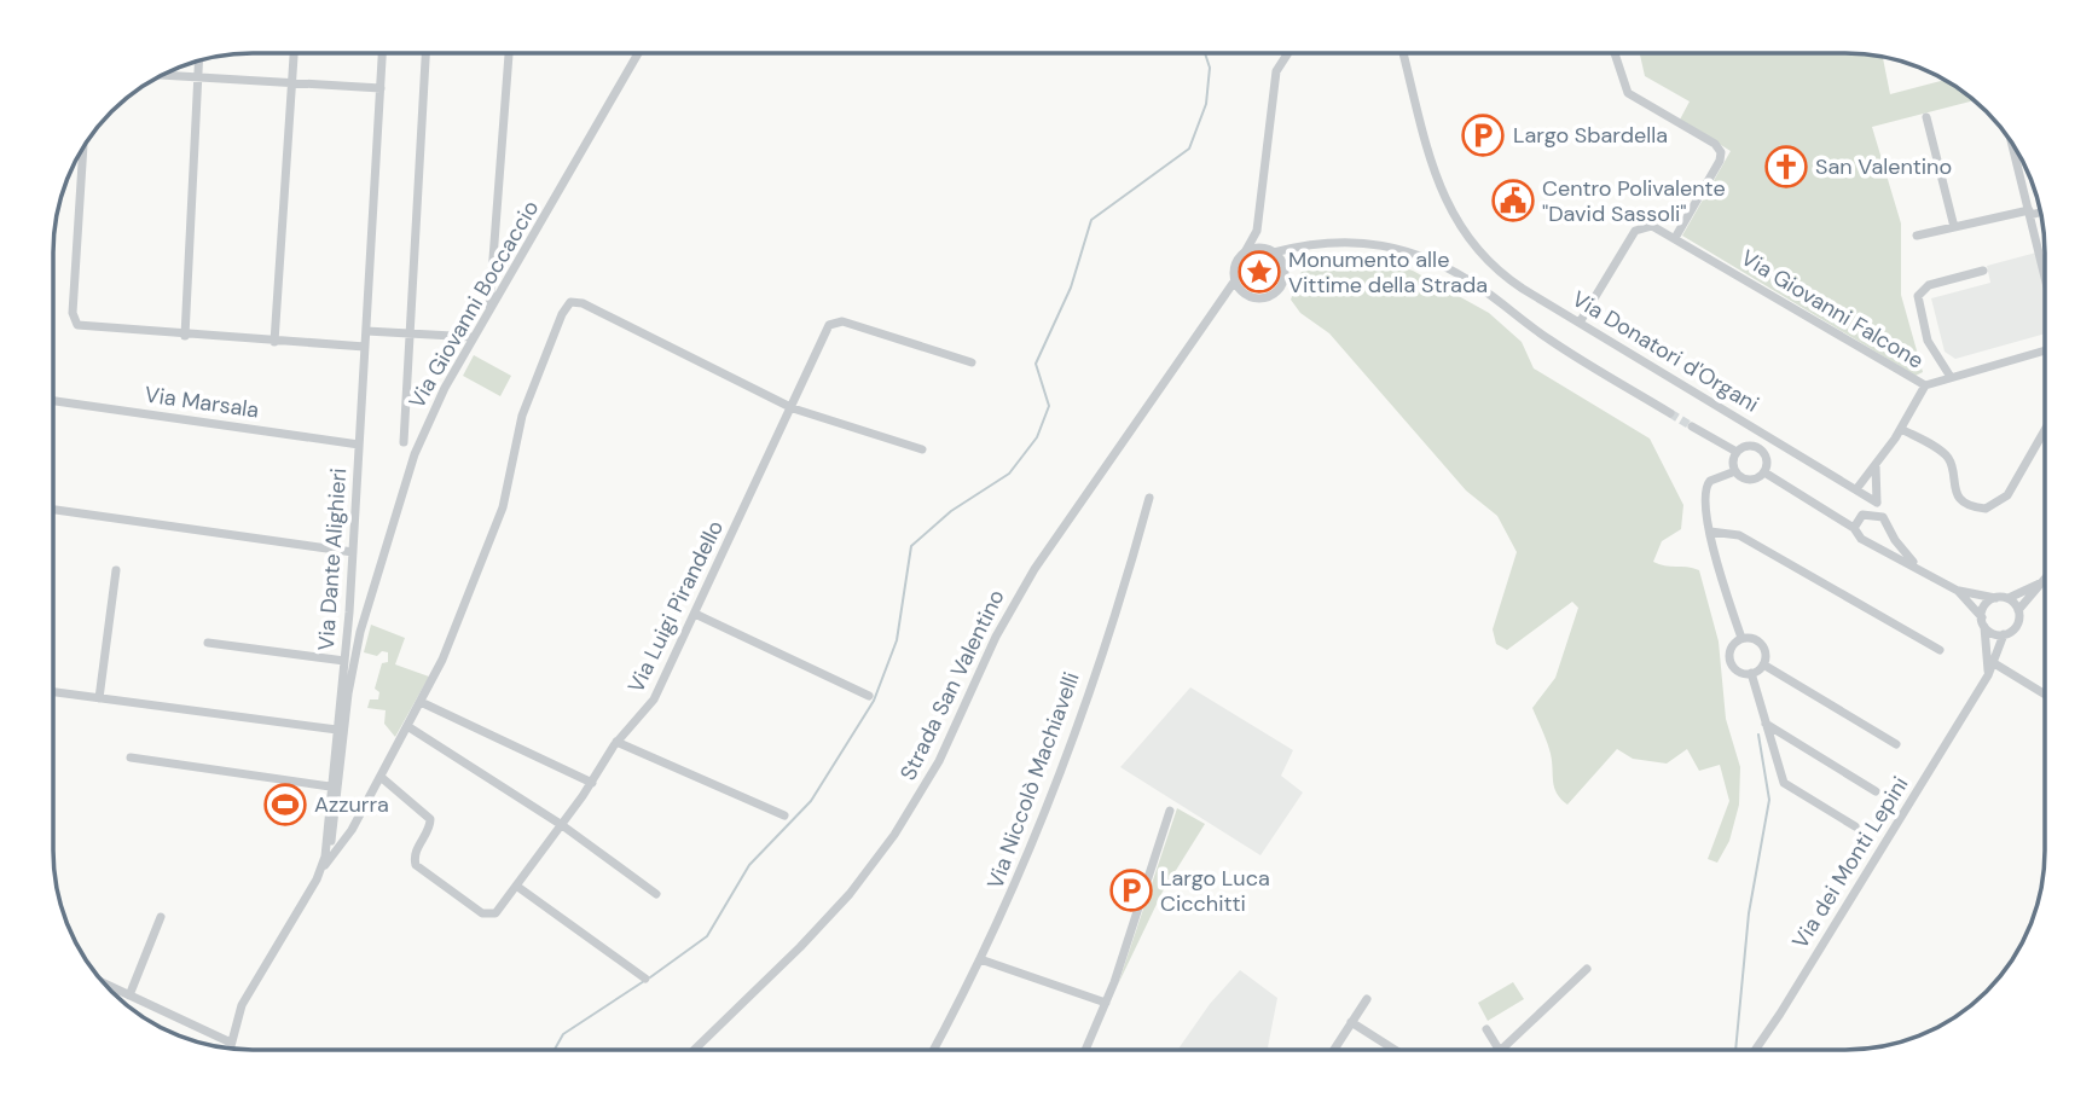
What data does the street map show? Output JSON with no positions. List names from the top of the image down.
{
  "streets": {
    "street": [
      "Via Giovanni Boccaccio",
      "Via Giovanni Falcone",
      "Via Donatori d'Organi",
      "Via Marsala",
      "Via Dante Alighieri",
      "Via Luigi Pirandello",
      "Strada San Valentino",
      "Via Niccolò Machiavelli",
      "Via dei Monti Lepini"
    ]
  },
  "crossings": [
    ["Via Giovanni Boccaccio", "Via Dante Alighieri"],
    ["Via Giovanni Falcone", "Via Donatori d'Organi"],
    ["Via Marsala", "Via Dante Alighieri"]
  ],
  "places": {
    "parking": ["Largo Sbardella", "Largo Luca Cicchitti"],
    "church": ["San Valentino"],
    "public building": ["Centro Polivalente \"David Sassoli\""],
    "place": ["Monumento alle Vittime della Strada"],
    "sports": ["Azzurra"]
  }
}
